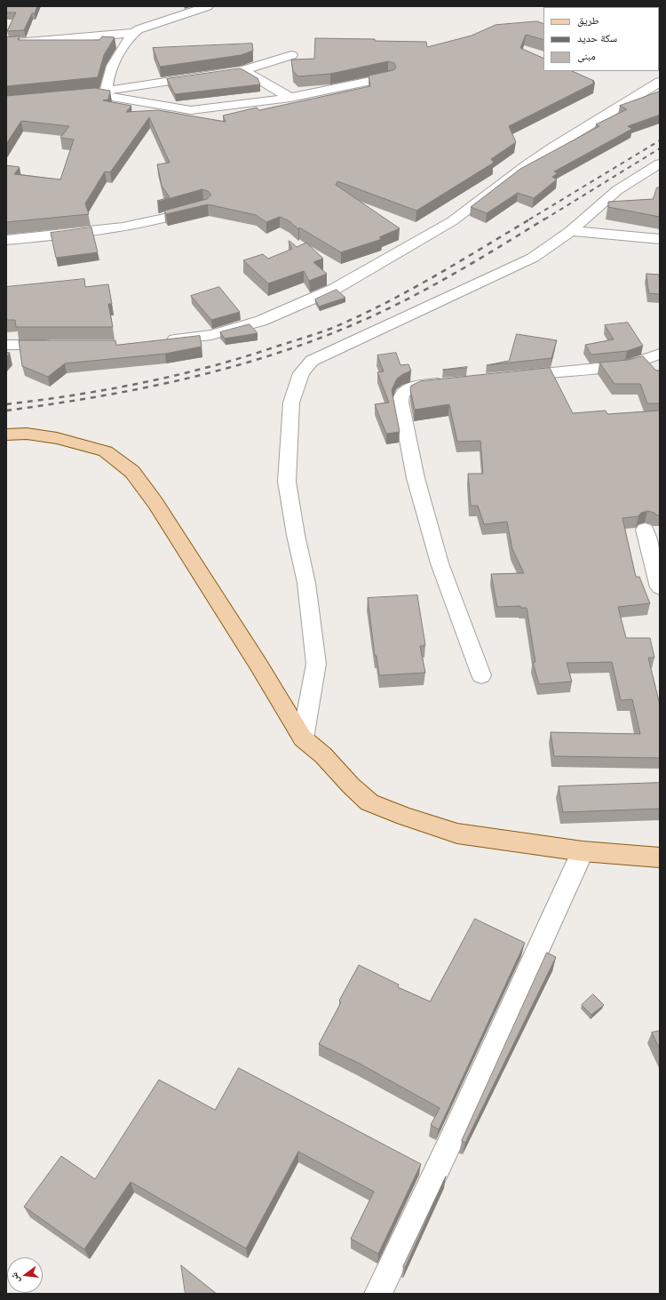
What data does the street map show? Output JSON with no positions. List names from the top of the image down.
{
  "legend": ["طريق", "سكة حديد", "مبنى"],
  "north": "left"
}
